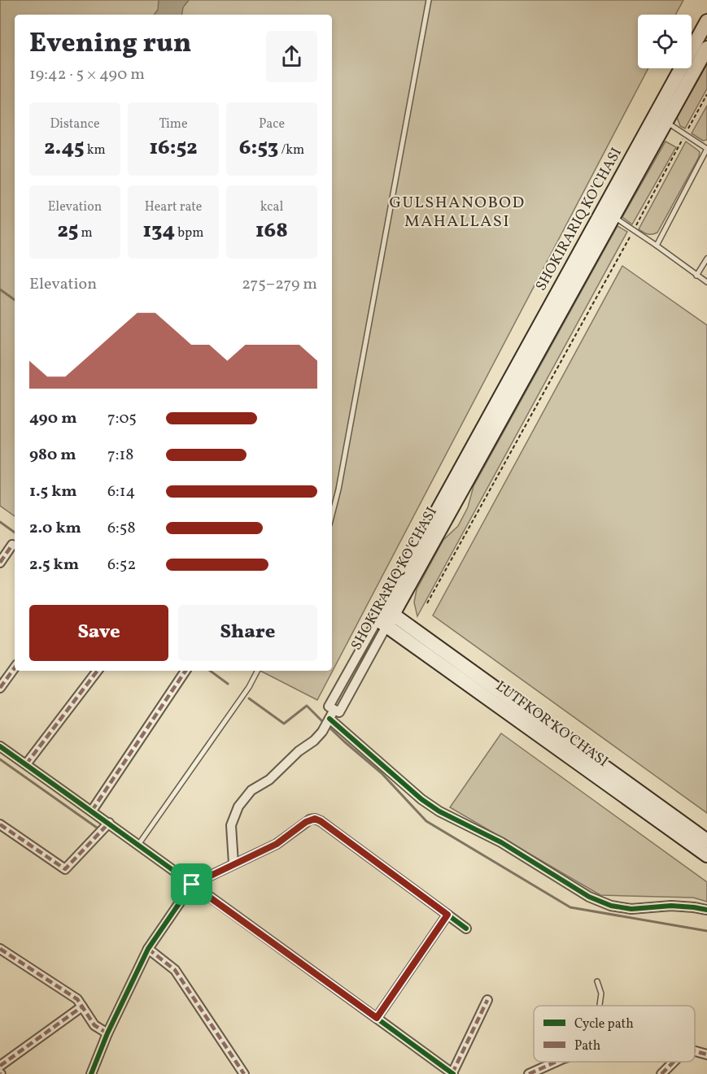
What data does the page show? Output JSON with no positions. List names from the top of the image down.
{
  "streets": {
    "main road": ["SHOKIRARIQ KO'CHASI", "LUTFKOR KO'CHASI"]
  },
  "crossings": [
    ["SHOKIRARIQ KO'CHASI", "LUTFKOR KO'CHASI"]
  ],
  "districts": ["GULSHANOBOD MAHALLASI"],
  "legend": ["Cycle path", "Path"],
  "page": {
    "heading": ["Evening run", "19:42 · 5 × 490 m"],
    "stats": [
      ["Distance", "2.45 km"],
      ["Time", "16:52"],
      ["Pace", "6:53 /km"],
      ["Elevation", "25 m"],
      ["Heart rate", "134 bpm"],
      ["kcal", "168"]
    ],
    "chart": ["Elevation", "275–279 m"],
    "list": [
      {
        "name": "490 m",
        "note": "7:05"
      },
      {
        "name": "980 m",
        "note": "7:18"
      },
      {
        "name": "1.5 km",
        "note": "6:14"
      },
      {
        "name": "2.0 km",
        "note": "6:58"
      },
      {
        "name": "2.5 km",
        "note": "6:52"
      }
    ],
    "buttons": ["Save", "Share"]
  }
}
